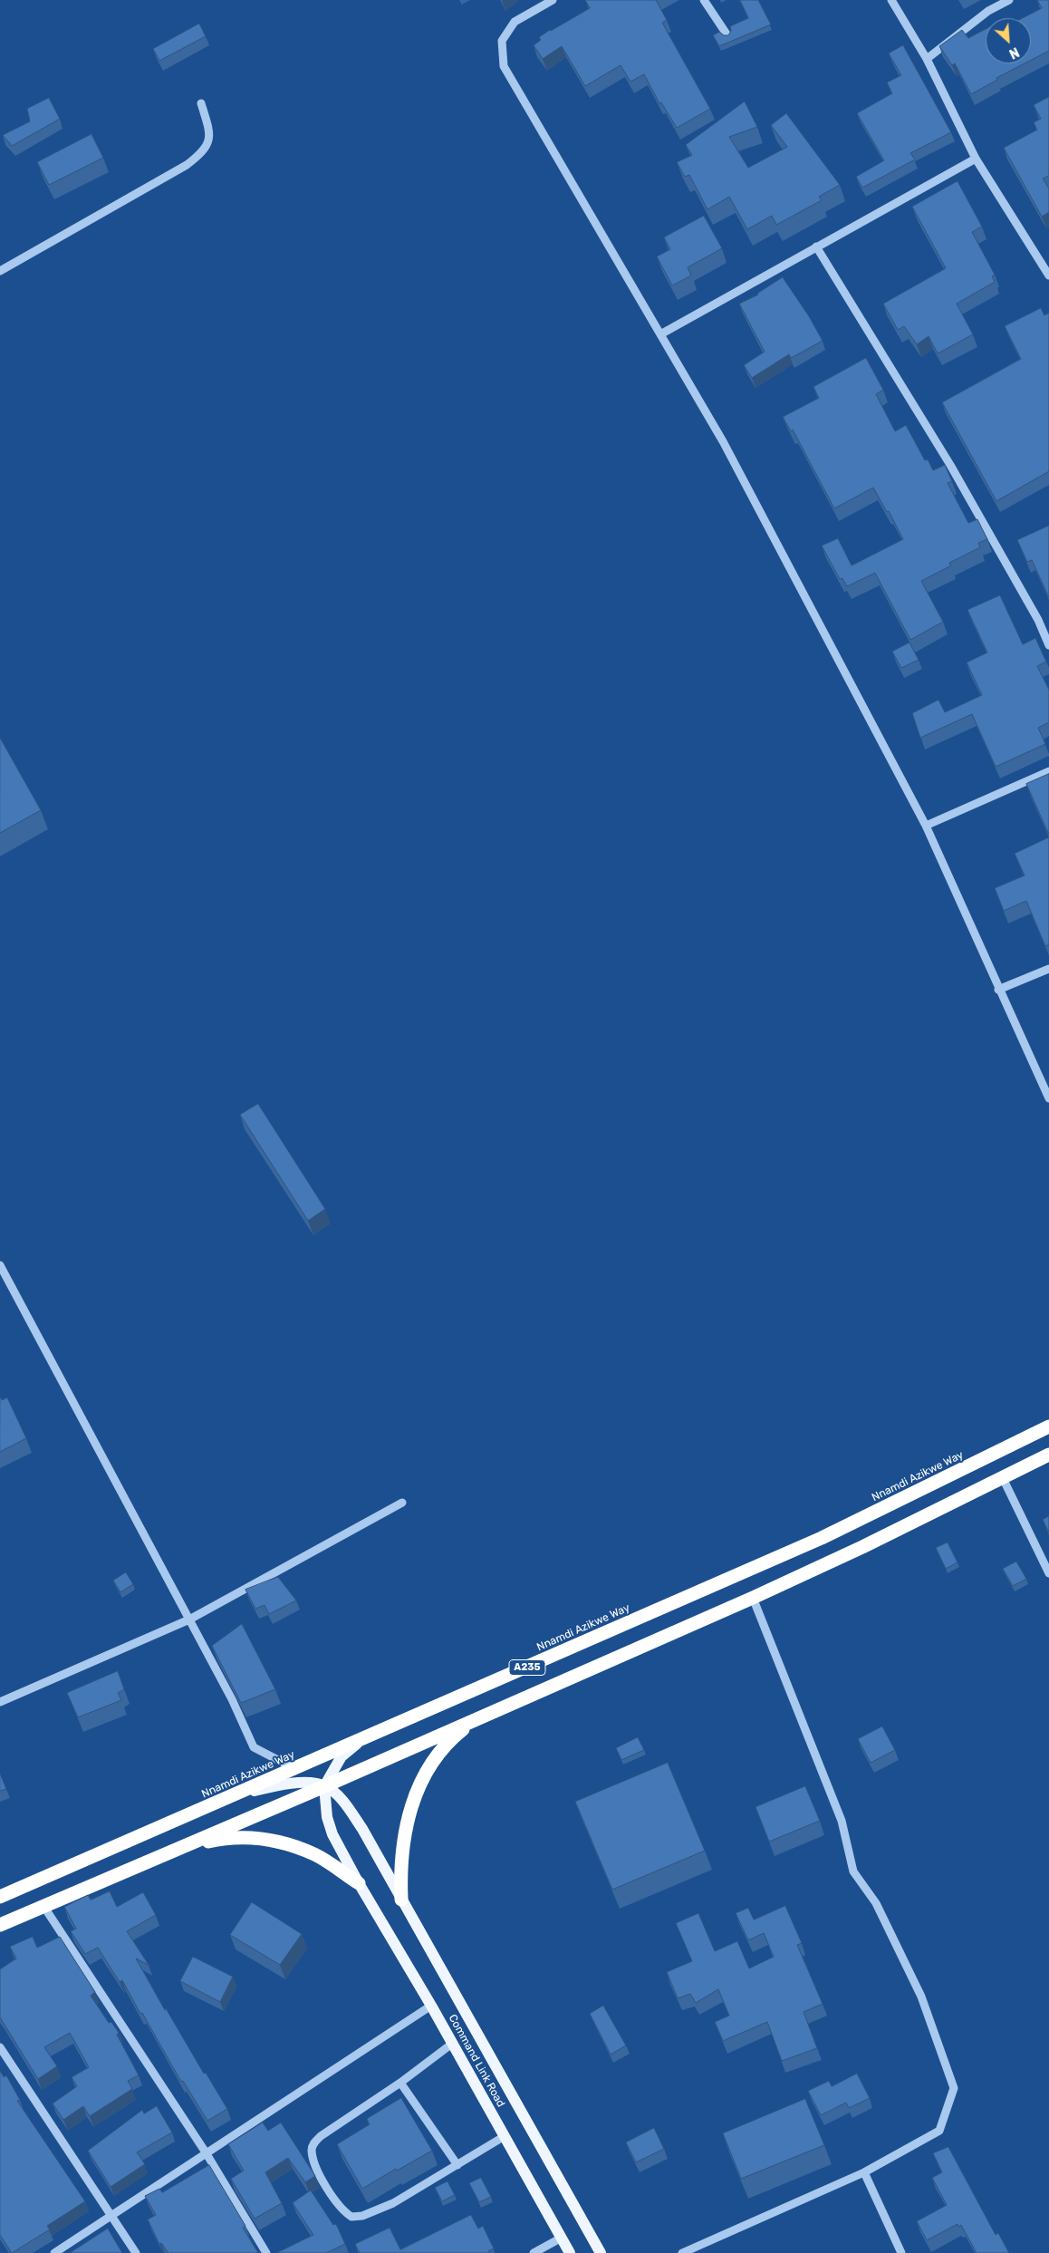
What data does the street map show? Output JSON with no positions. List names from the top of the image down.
{
  "streets": {
    "highway": ["Nnamdi Azikwe Way", "A235"],
    "main road": ["Command Link Road"]
  },
  "crossings": [
    ["A235", "Command Link Road"]
  ],
  "north": "bottom right"
}
